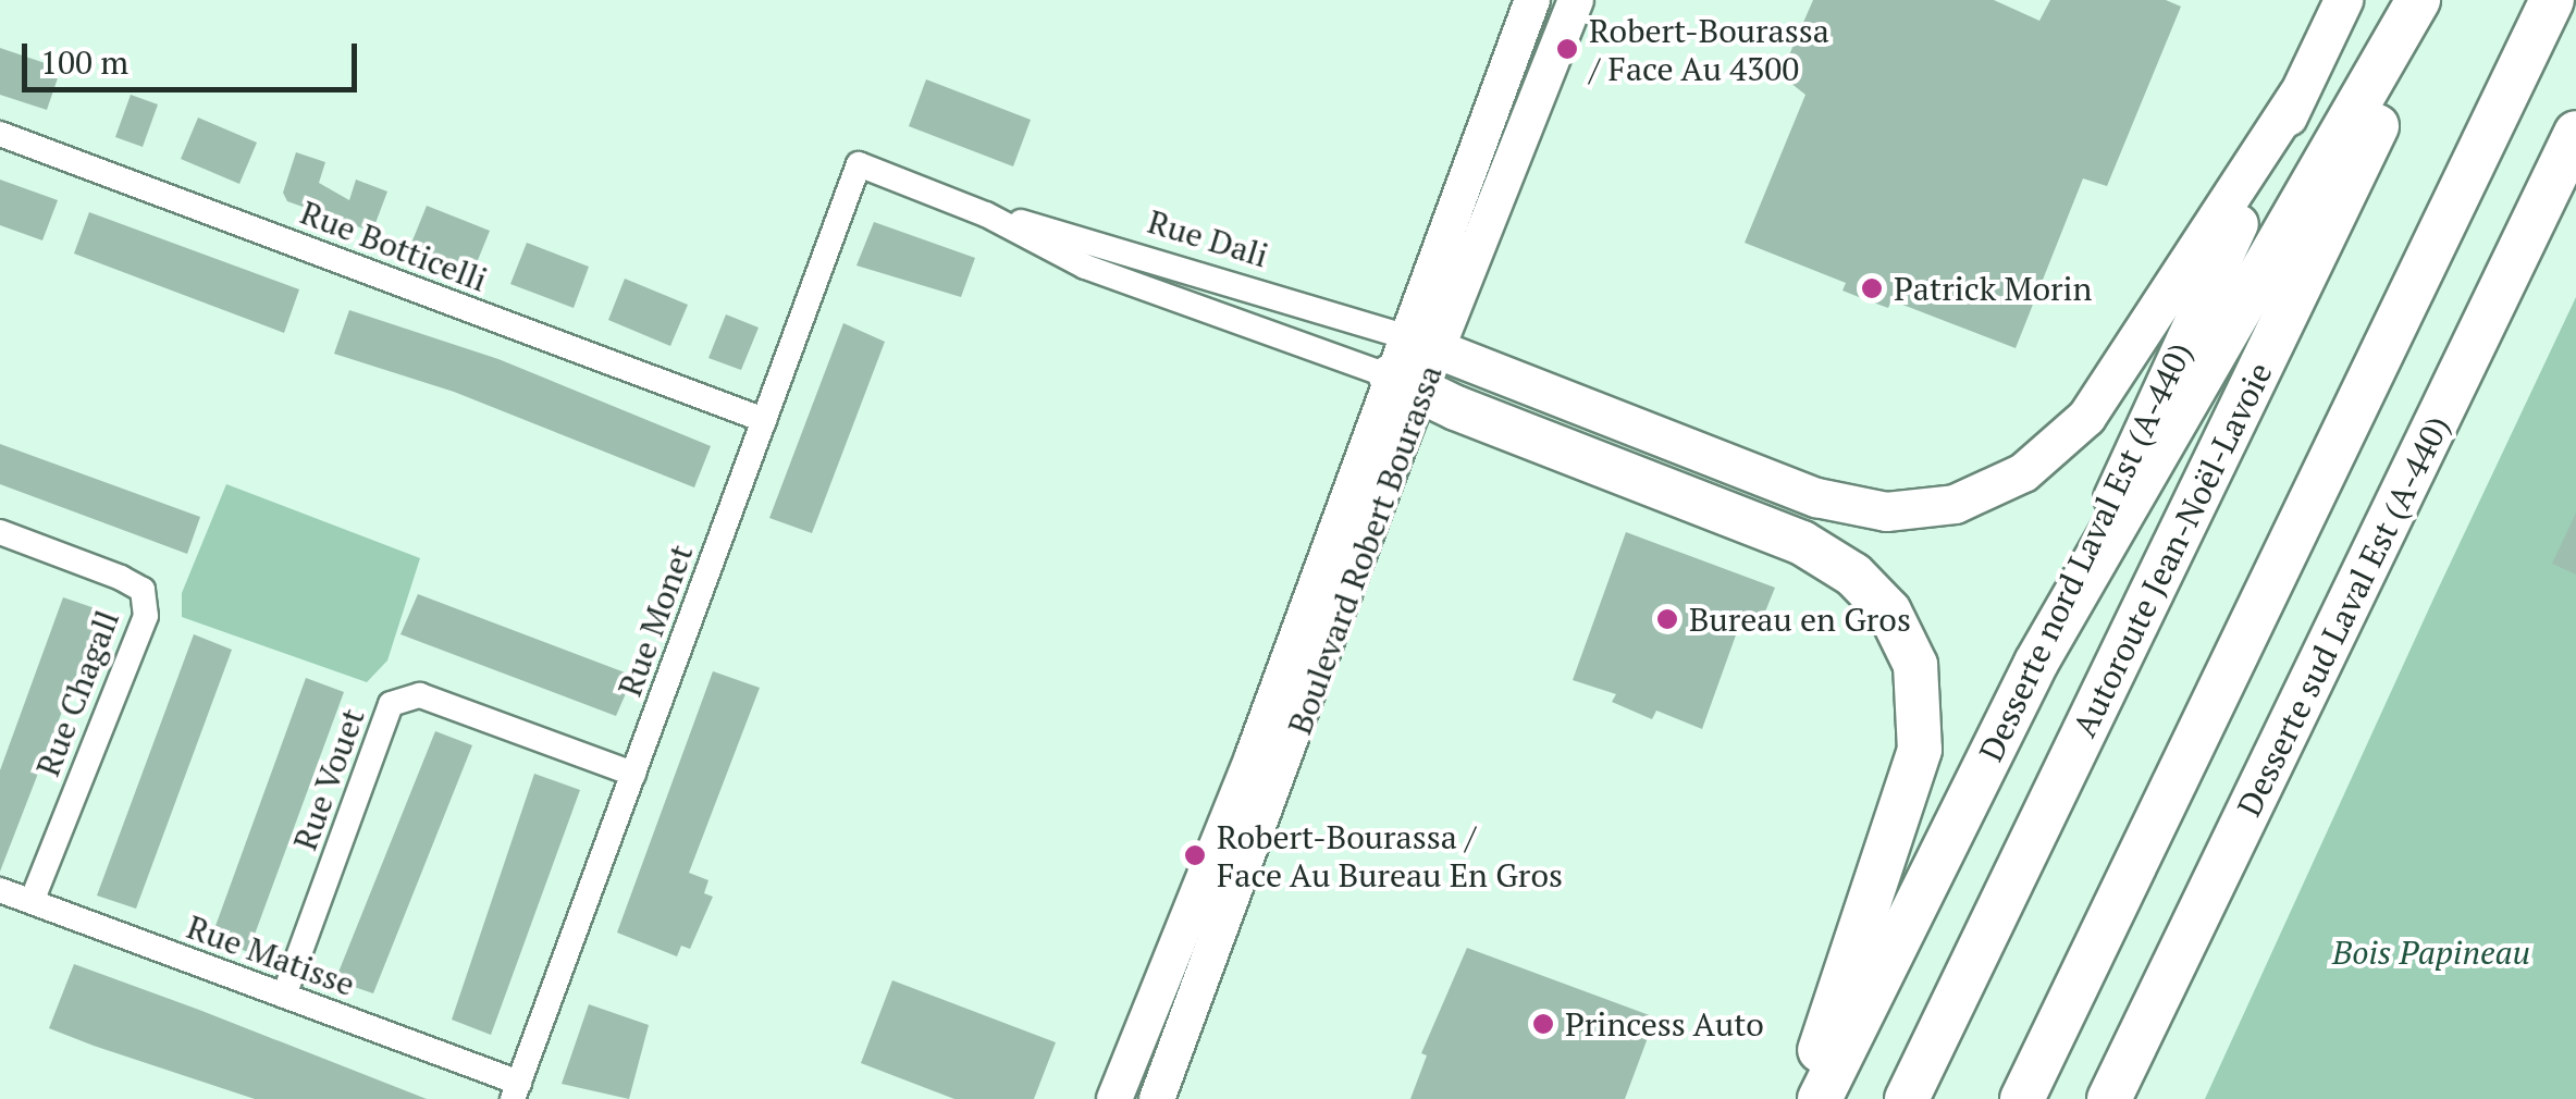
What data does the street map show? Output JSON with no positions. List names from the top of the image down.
{
  "streets": {
    "highway": ["Autoroute Jean-Noël-Lavoie", "Desserte nord Laval Est (A-440)", "Desserte sud Laval Est (A-440)"],
    "street": [
      "Rue Dali",
      "Rue Botticelli",
      "Boulevard Robert Bourassa",
      "Rue Monet",
      "Rue Chagall",
      "Rue Vouet",
      "Rue Matisse"
    ]
  },
  "crossings": [
    ["Rue Dali", "Boulevard Robert Bourassa"],
    ["Rue Dali", "Rue Monet"],
    ["Rue Botticelli", "Rue Monet"],
    ["Rue Monet", "Rue Vouet"],
    ["Rue Monet", "Rue Matisse"],
    ["Rue Chagall", "Rue Matisse"],
    ["Rue Vouet", "Rue Matisse"]
  ],
  "parks": ["Bois Papineau"],
  "places": [
    "Robert-Bourassa / Face Au 4300",
    "Patrick Morin",
    "Bureau en Gros",
    "Robert-Bourassa / Face Au Bureau En Gros",
    "Princess Auto"
  ],
  "scale_bar": "100 m"
}
